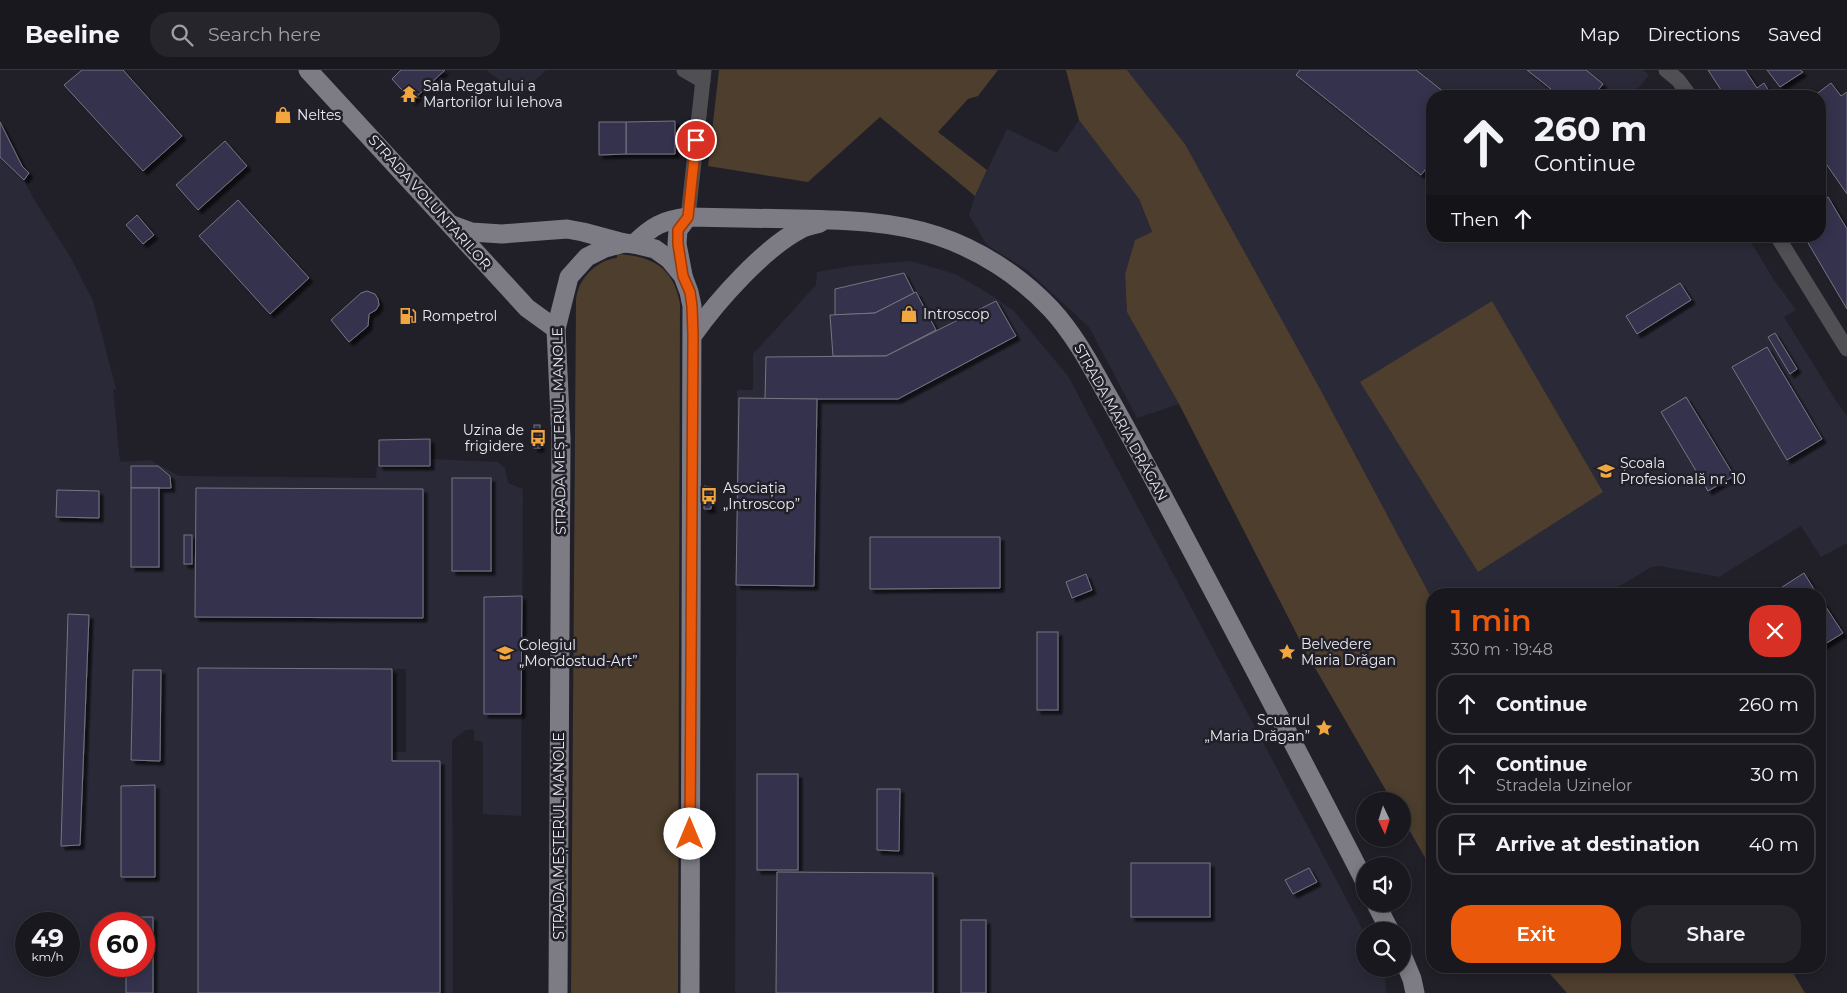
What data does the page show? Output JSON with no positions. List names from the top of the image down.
{
  "streets": {
    "main road": ["STRADA VOLUNTARILOR", "STRADA MARIA DRĂGAN", "STRADA MEȘTERUL MANOLE"]
  },
  "crossings": [
    ["STRADA VOLUNTARILOR", "STRADA MEȘTERUL MANOLE"],
    ["STRADA MARIA DRĂGAN", "STRADA MEȘTERUL MANOLE"]
  ],
  "places": {
    "temple": ["Sala Regatului a Martorilor lui Iehova"],
    "shop": ["Neltes", "Introscop"],
    "fuel station": ["Rompetrol"],
    "bus stop": ["Uzina de frigidere", "Asociația „Introscop”"],
    "school or university": ["Școala Profesională nr. 10", "Colegiul „Mondostud-Art”"],
    "place": ["Belvedere Maria Drăgan", "Scuarul „Maria Drăgan”"]
  },
  "north": "bottom",
  "page": {
    "header": "Beeline",
    "search": "Search here",
    "nav": ["Map", "Directions", "Saved"],
    "turn": ["260 m", "Continue"],
    "then": "Then",
    "heading": ["1 min", "330 m · 19:48"],
    "list": [
      {
        "name": "Continue",
        "value": "260 m"
      },
      {
        "name": "Continue",
        "note": "Stradela Uzinelor",
        "value": "30 m"
      },
      {
        "name": "Arrive at destination",
        "value": "40 m"
      }
    ],
    "buttons": ["Exit", "Share"],
    "speed": "49 km/h",
    "limit": "60"
  }
}
